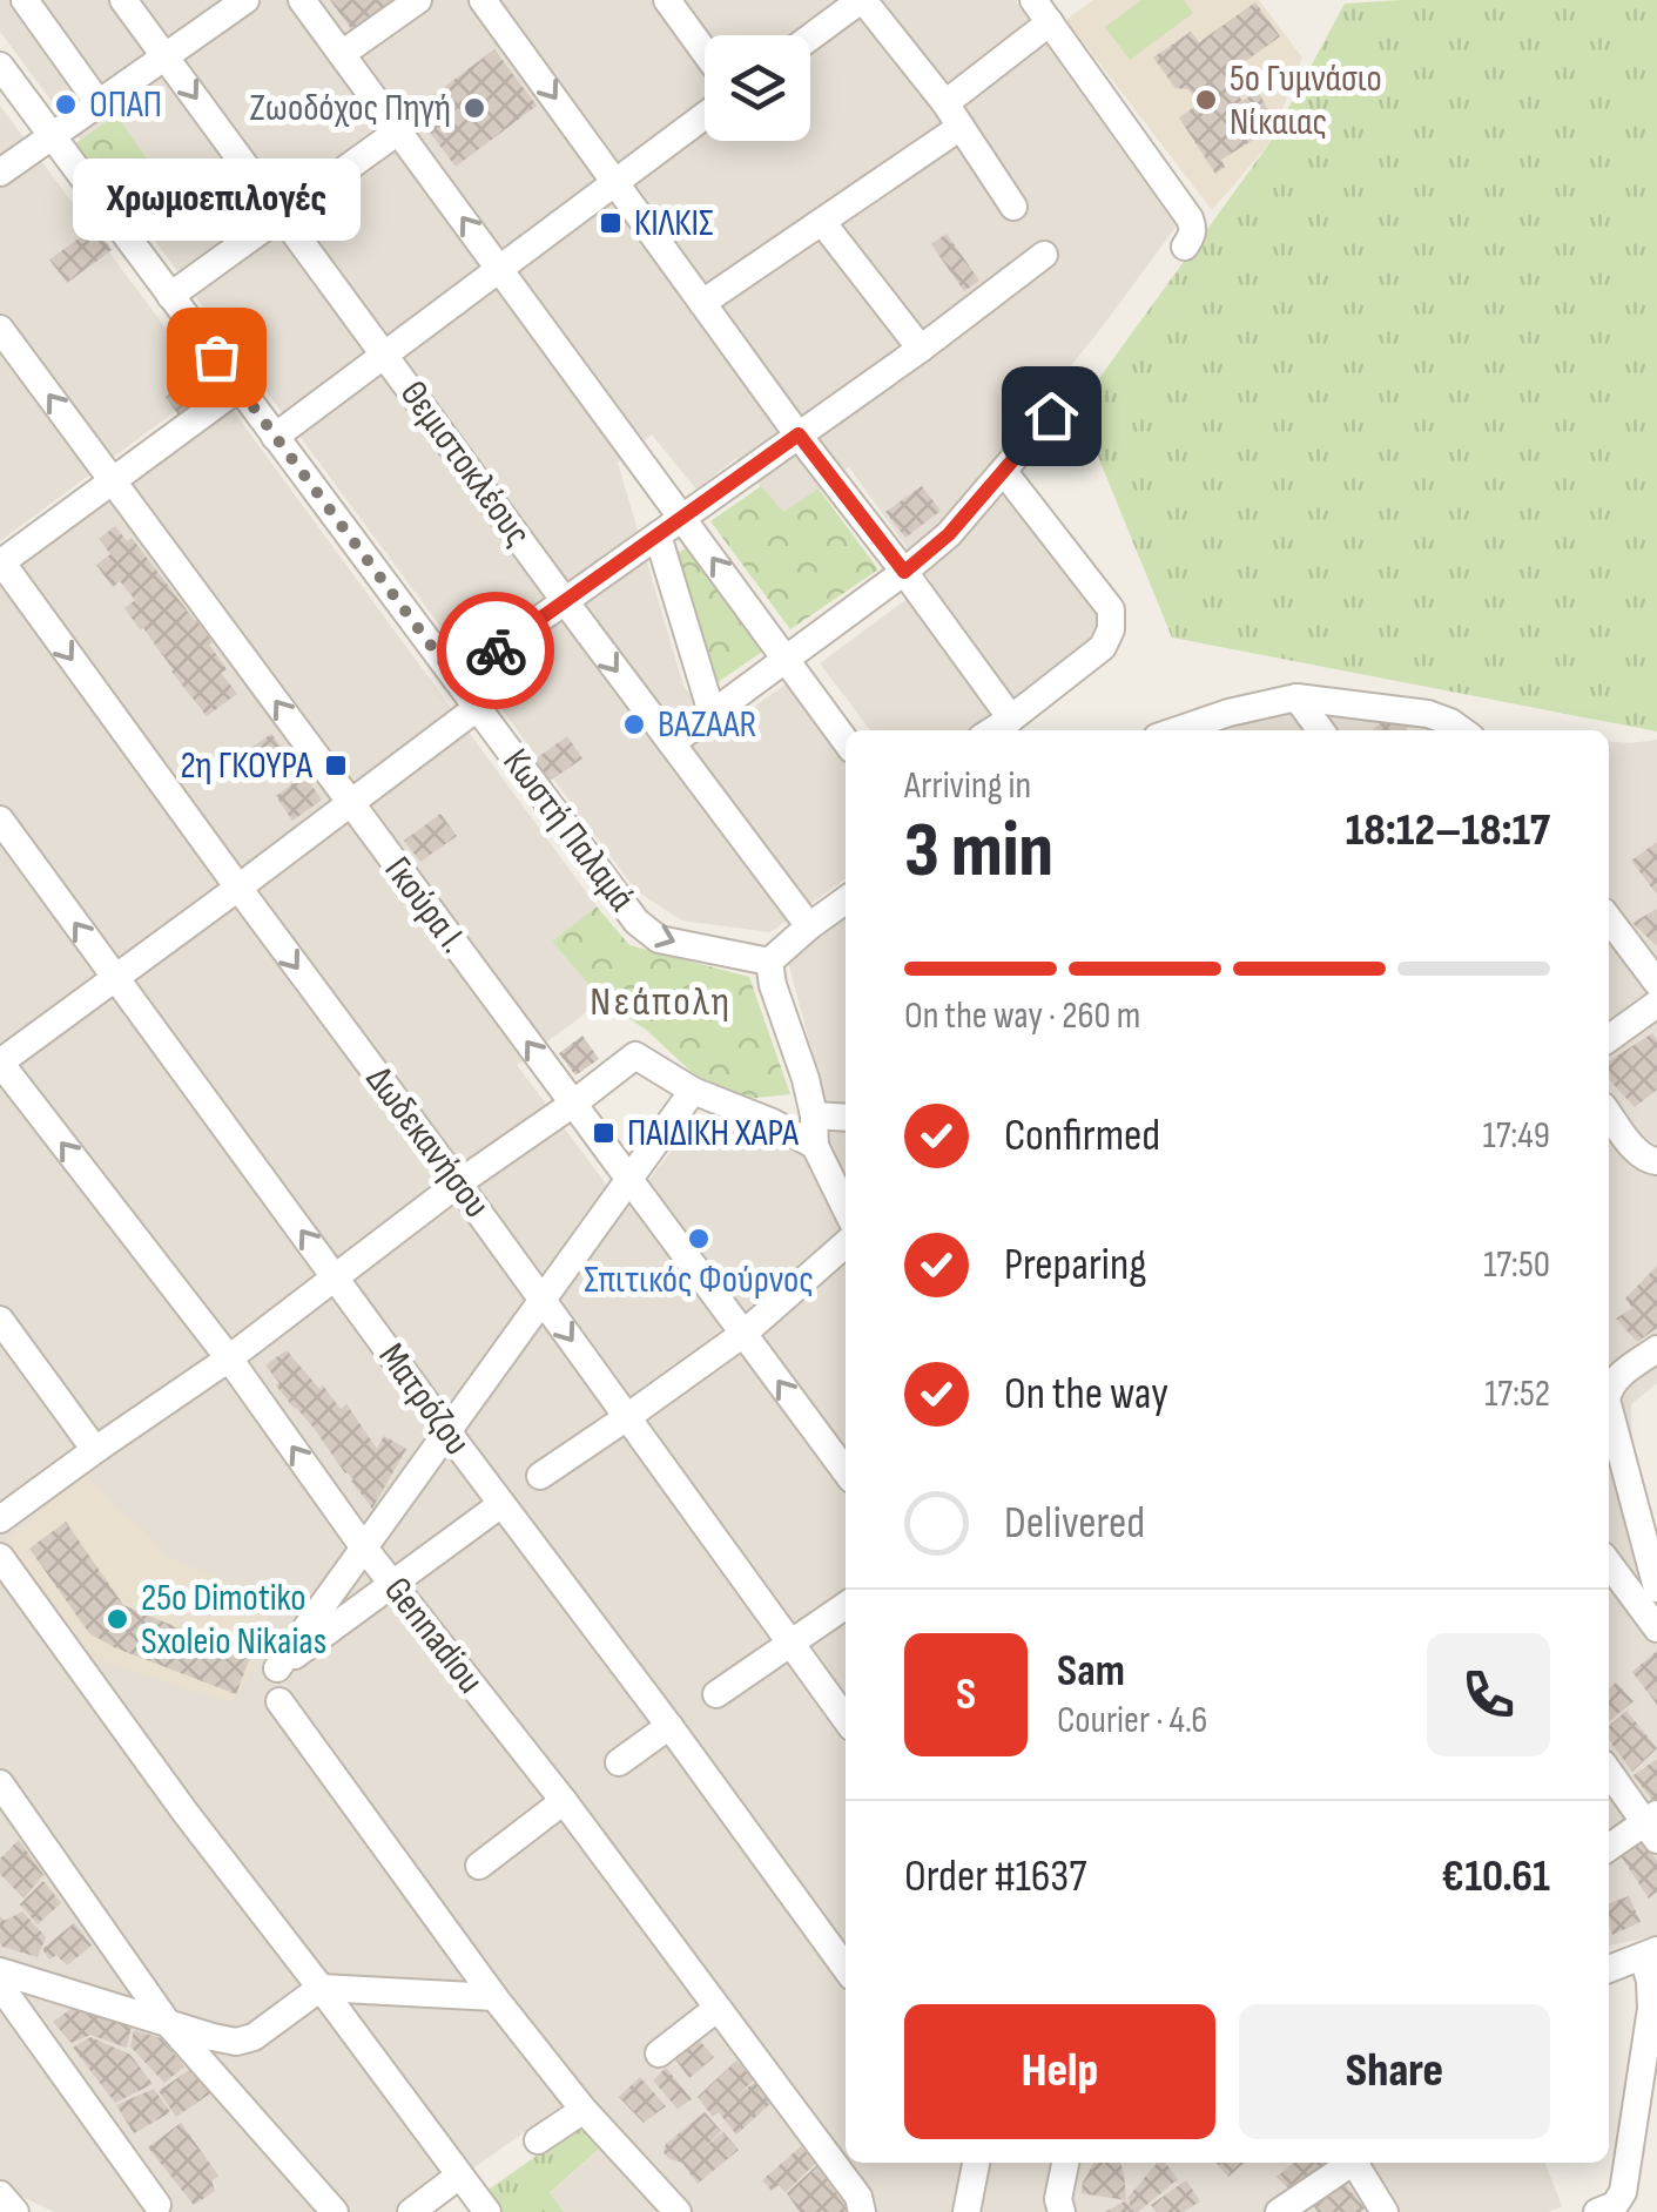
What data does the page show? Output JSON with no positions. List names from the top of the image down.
{
  "streets": {
    "street": [
      "Θεμιστοκλέους",
      "Κωστή Παλαμά",
      "Γκούρα Ι.",
      "Δωδεκανήσου",
      "Ματρόζου",
      "Gennadiou"
    ]
  },
  "one_way": [
    "Γκούρα Ι.",
    "Δωδεκανήσου",
    "Ματρόζου",
    "Gennadiou"
  ],
  "districts": ["Νεάπολη"],
  "places": {
    "other": [
      "5o Γυμνάσιο Νίκαιας",
      "ΟΠΑΠ",
      "Ζωοδόχος Πηγή",
      "Χρωμοεπιλογές",
      "BAZAAR",
      "Σπιτικός Φούρνος",
      "25ο Dimotiko Sxoleio Nikaias"
    ],
    "transit": ["ΚΙΛΚΙΣ", "2η ΓΚΟΥΡΑ", "ΠΑΙΔΙΚΗ ΧΑΡΑ"]
  },
  "page": {
    "bubble": "Χρωμοεπιλογές",
    "heading": ["3 min", "Arriving in", "18:12–18:17"],
    "panel": [
      "Sam",
      "Courier · 4.6",
      "Order #1637",
      "€10.61"
    ],
    "bar": "On the way · 260 m",
    "list": [
      ["Confirmed", "17:49"],
      ["Preparing", "17:50"],
      ["On the way", "17:52"],
      "Delivered"
    ],
    "round": "S",
    "buttons": ["Help", "Share"]
  }
}
